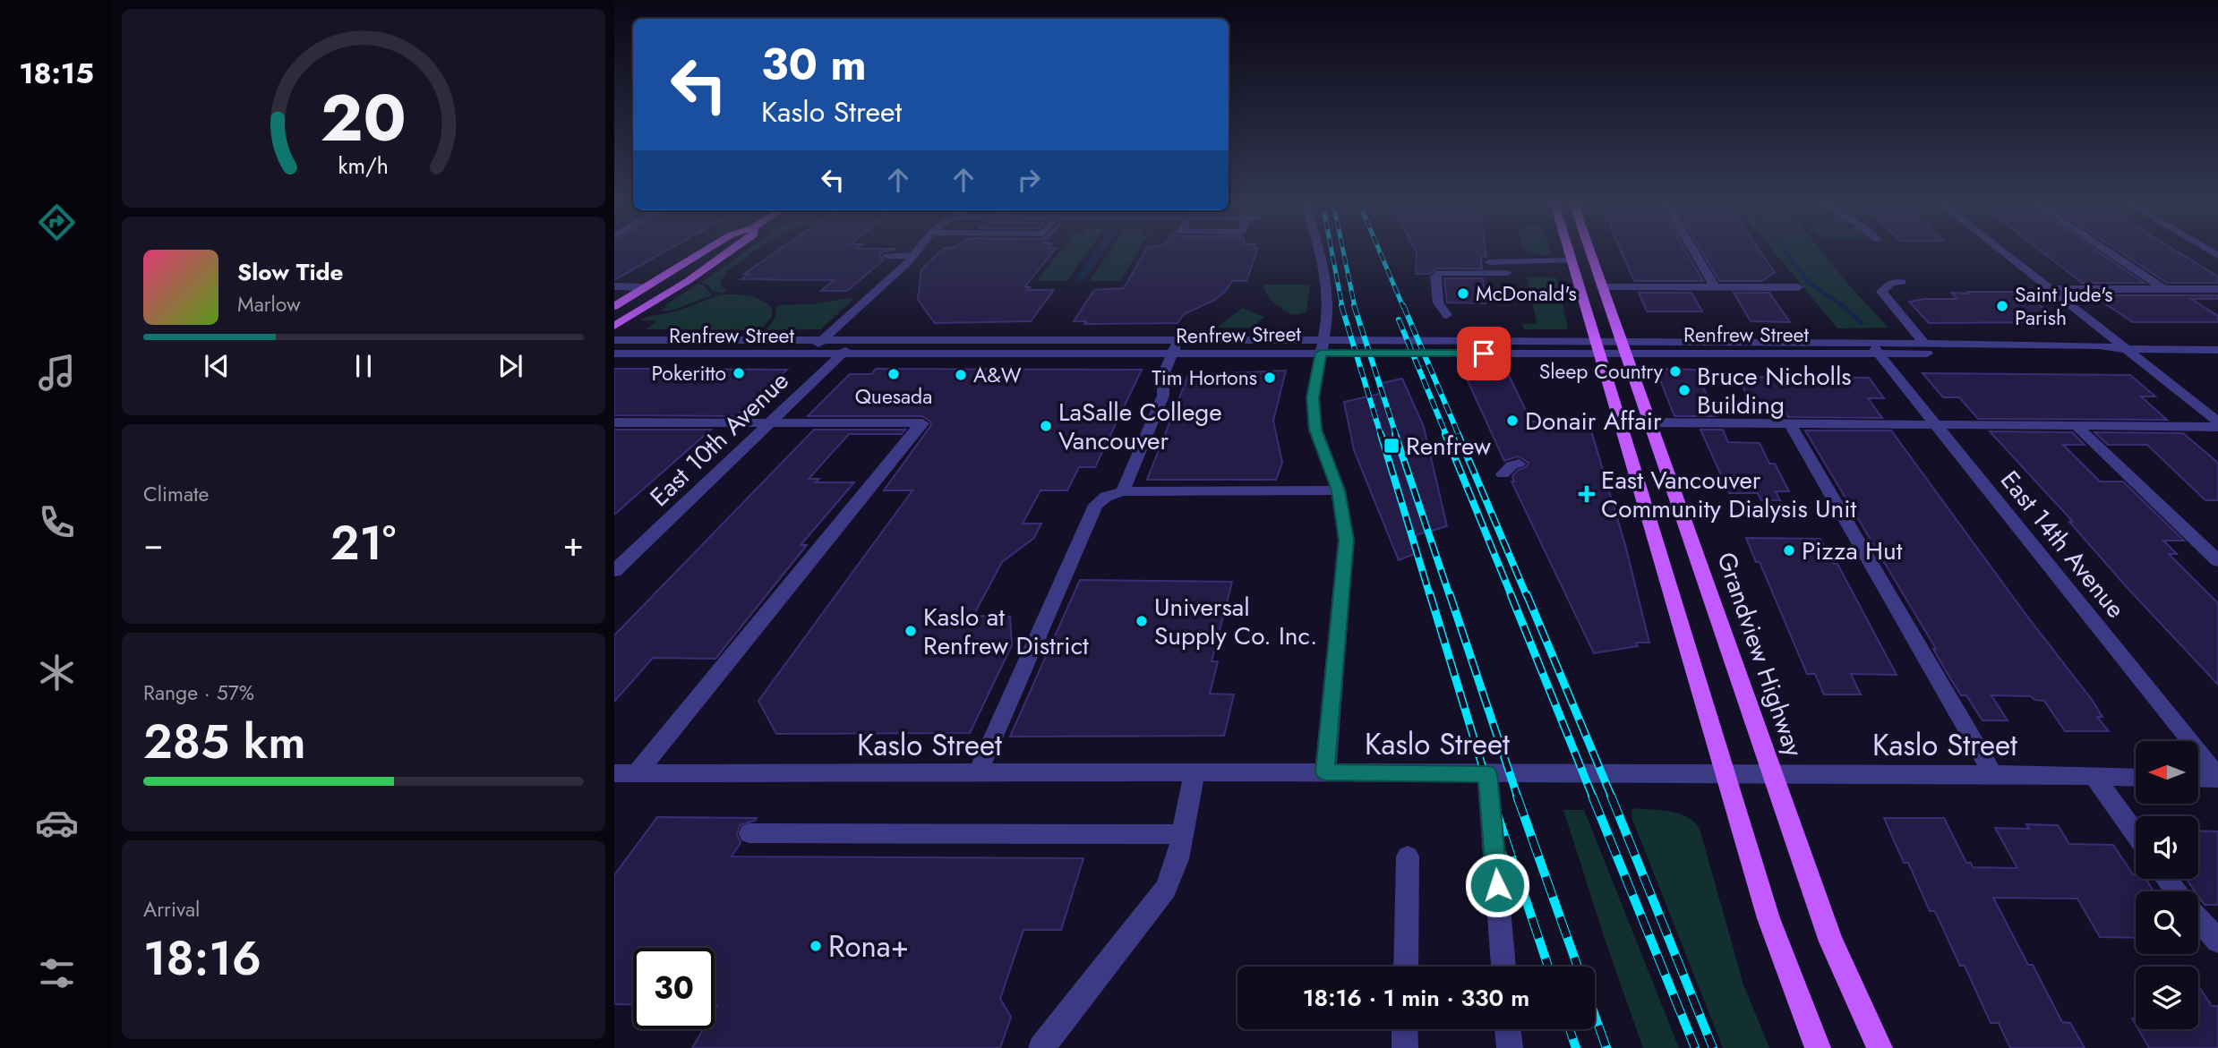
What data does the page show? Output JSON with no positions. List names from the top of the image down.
{
  "streets": {
    "main road": ["Grandview Highway"],
    "street": [
      "Renfrew Street",
      "East 10th Avenue",
      "East 14th Avenue",
      "Kaslo Street"
    ]
  },
  "crossings": [
    ["Renfrew Street", "East 10th Avenue"],
    ["Renfrew Street", "East 14th Avenue"],
    ["Renfrew Street", "Grandview Highway"],
    ["Grandview Highway", "Kaslo Street"]
  ],
  "places": {
    "other": [
      "McDonald's",
      "Saint Jude's Parish",
      "Sleep Country",
      "Pokeritto",
      "Quesada",
      "A&W",
      "Tim Hortons",
      "Bruce Nicholls Building",
      "Donair Affair",
      "LaSalle College Vancouver",
      "Pizza Hut",
      "Universal Supply Co. Inc.",
      "Kaslo at Renfrew District",
      "Rona+"
    ],
    "transit": ["Renfrew"],
    "health": ["East Vancouver Community Dialysis Unit"]
  },
  "north": "left",
  "page": {
    "tabs": "18:15",
    "turn": ["30 m", "Kaslo Street"],
    "song": ["Slow Tide", "Marlow"],
    "tile": [
      "Climate",
      ["Range · 57%", "285 km"],
      ["Arrival", "18:16"]
    ],
    "heat": ["−", "21°", "+"],
    "limit": "30",
    "trip": "18:16 · 1 min · 330 m",
    "gauge": ["20", "km/h"]
  }
}
